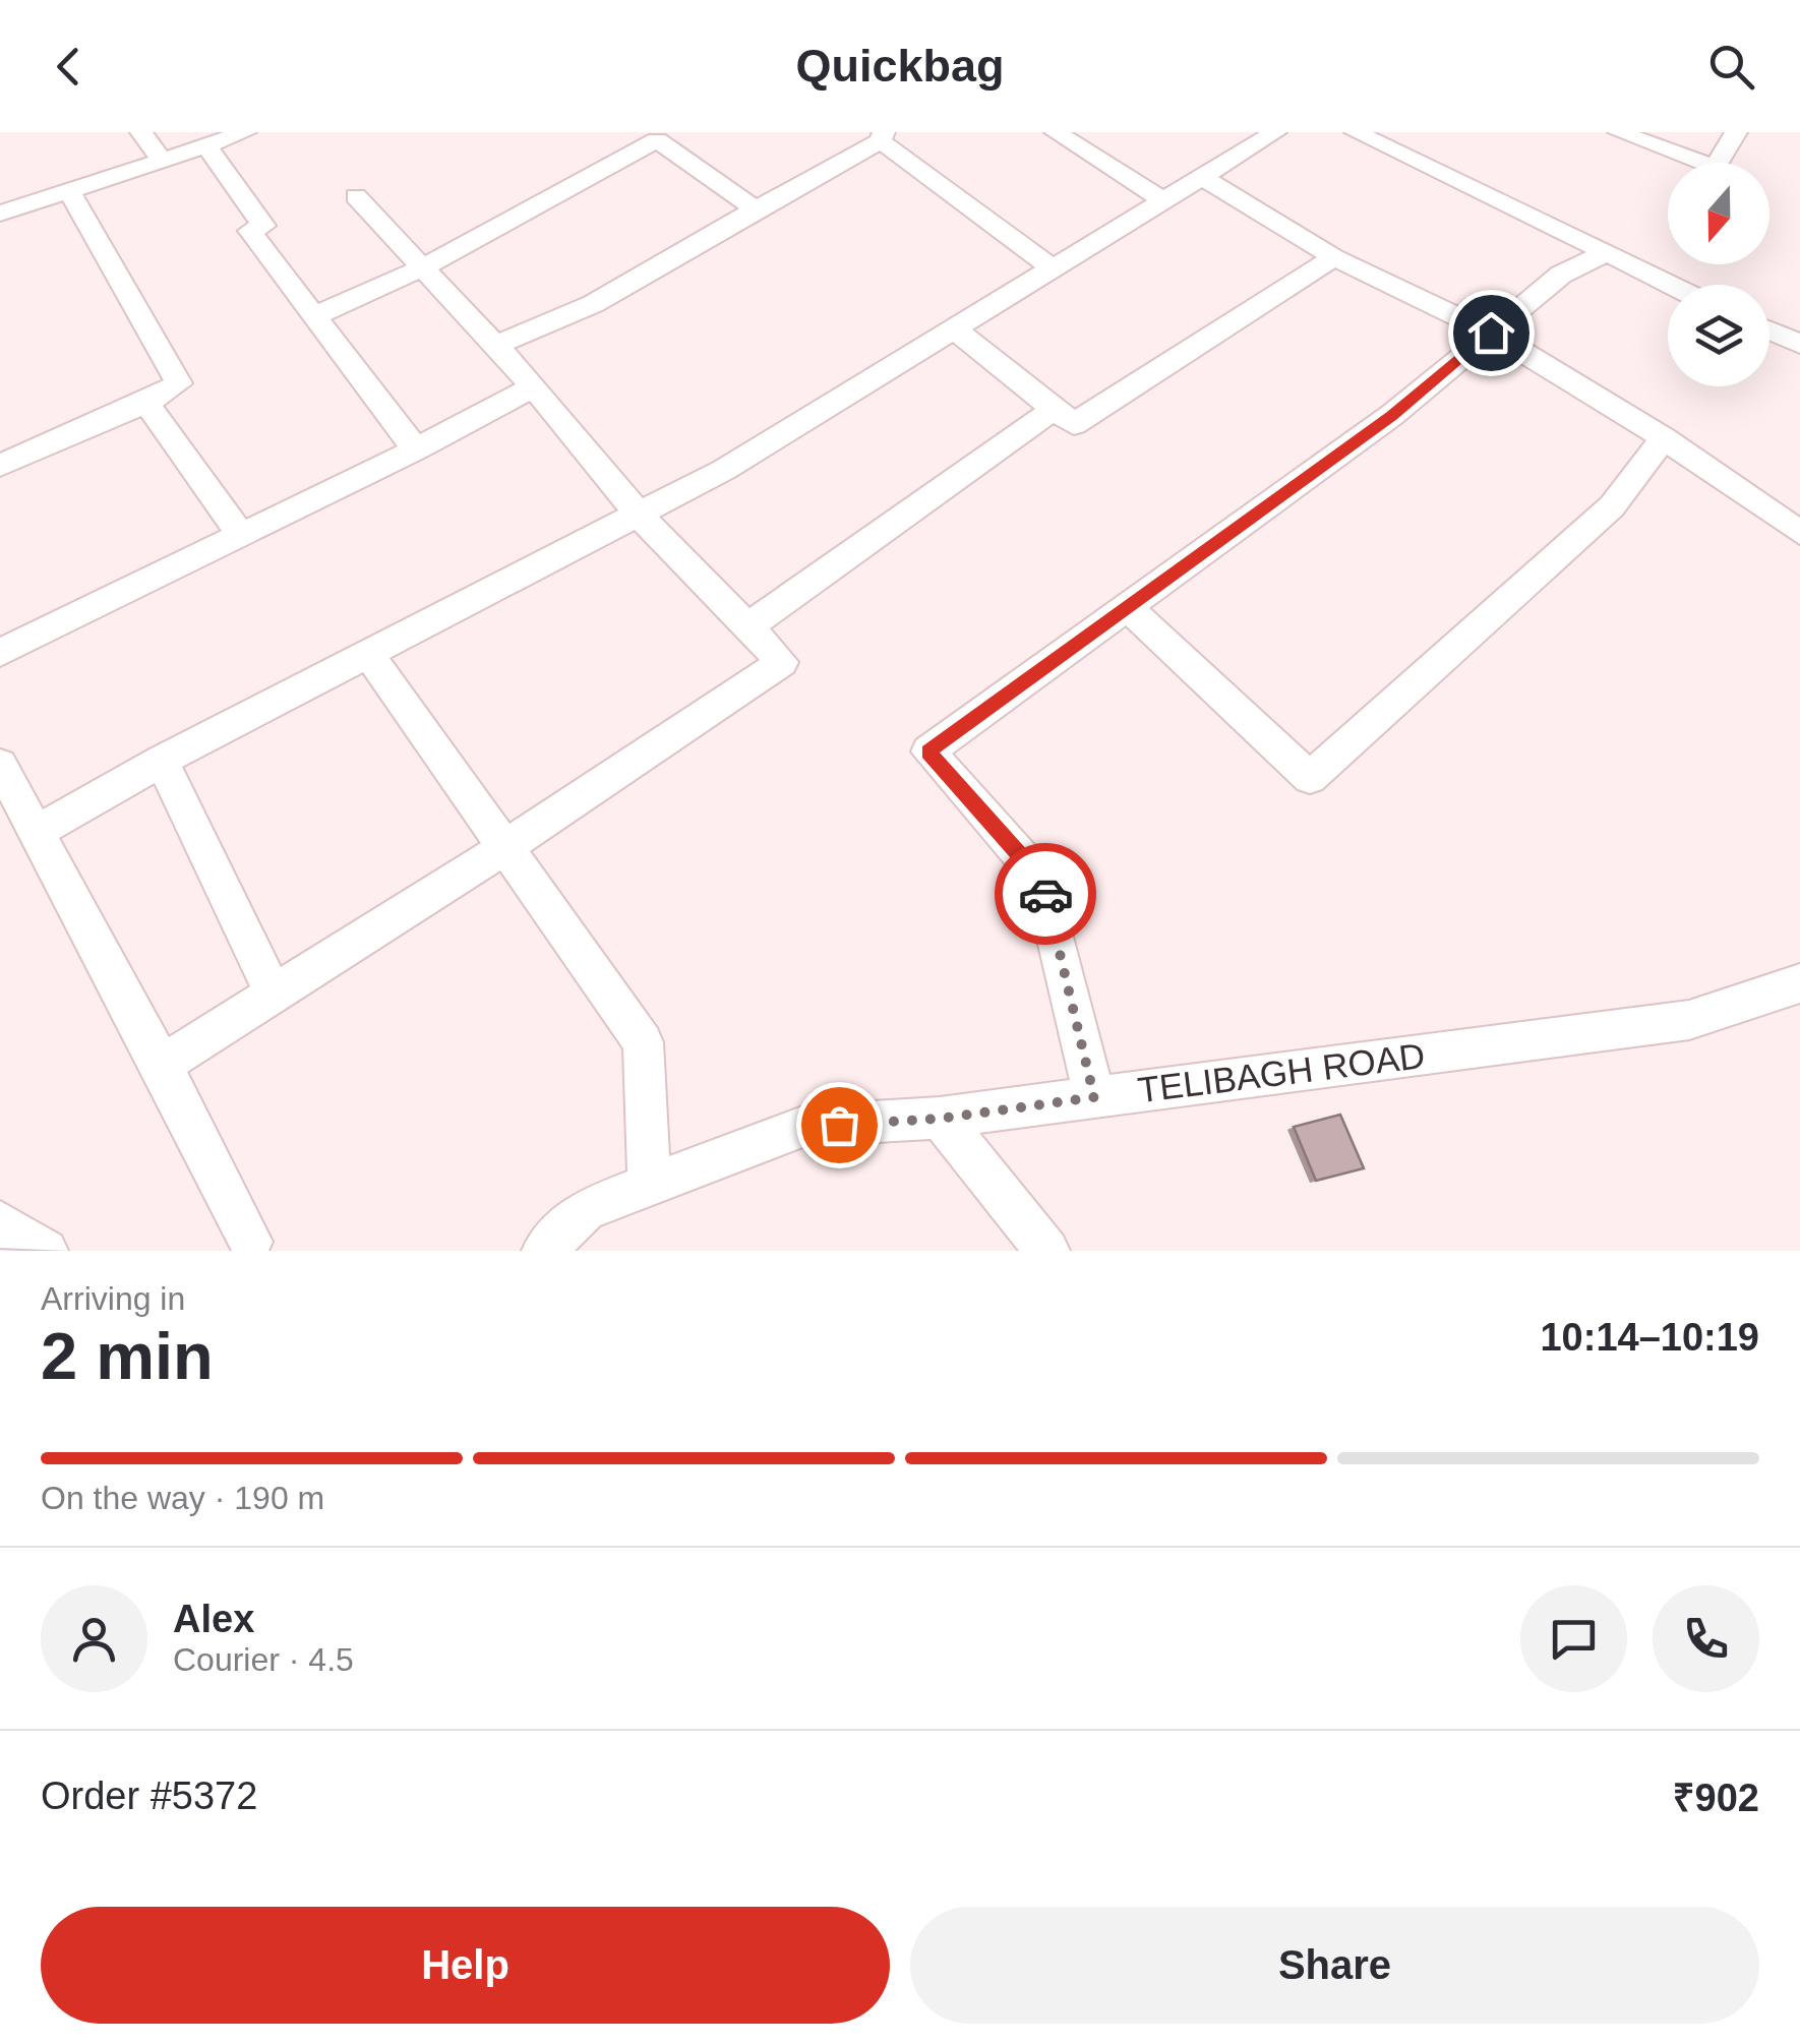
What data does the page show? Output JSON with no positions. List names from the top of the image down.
{
  "streets": {
    "street": ["TELIBAGH ROAD"]
  },
  "north": "bottom",
  "page": {
    "header": "Quickbag",
    "heading": ["2 min", "Arriving in", "10:14–10:19"],
    "panel": [
      "Alex",
      "Courier · 4.5",
      "Order #5372",
      "₹902"
    ],
    "bar": "On the way · 190 m",
    "buttons": ["Help", "Share"]
  }
}
